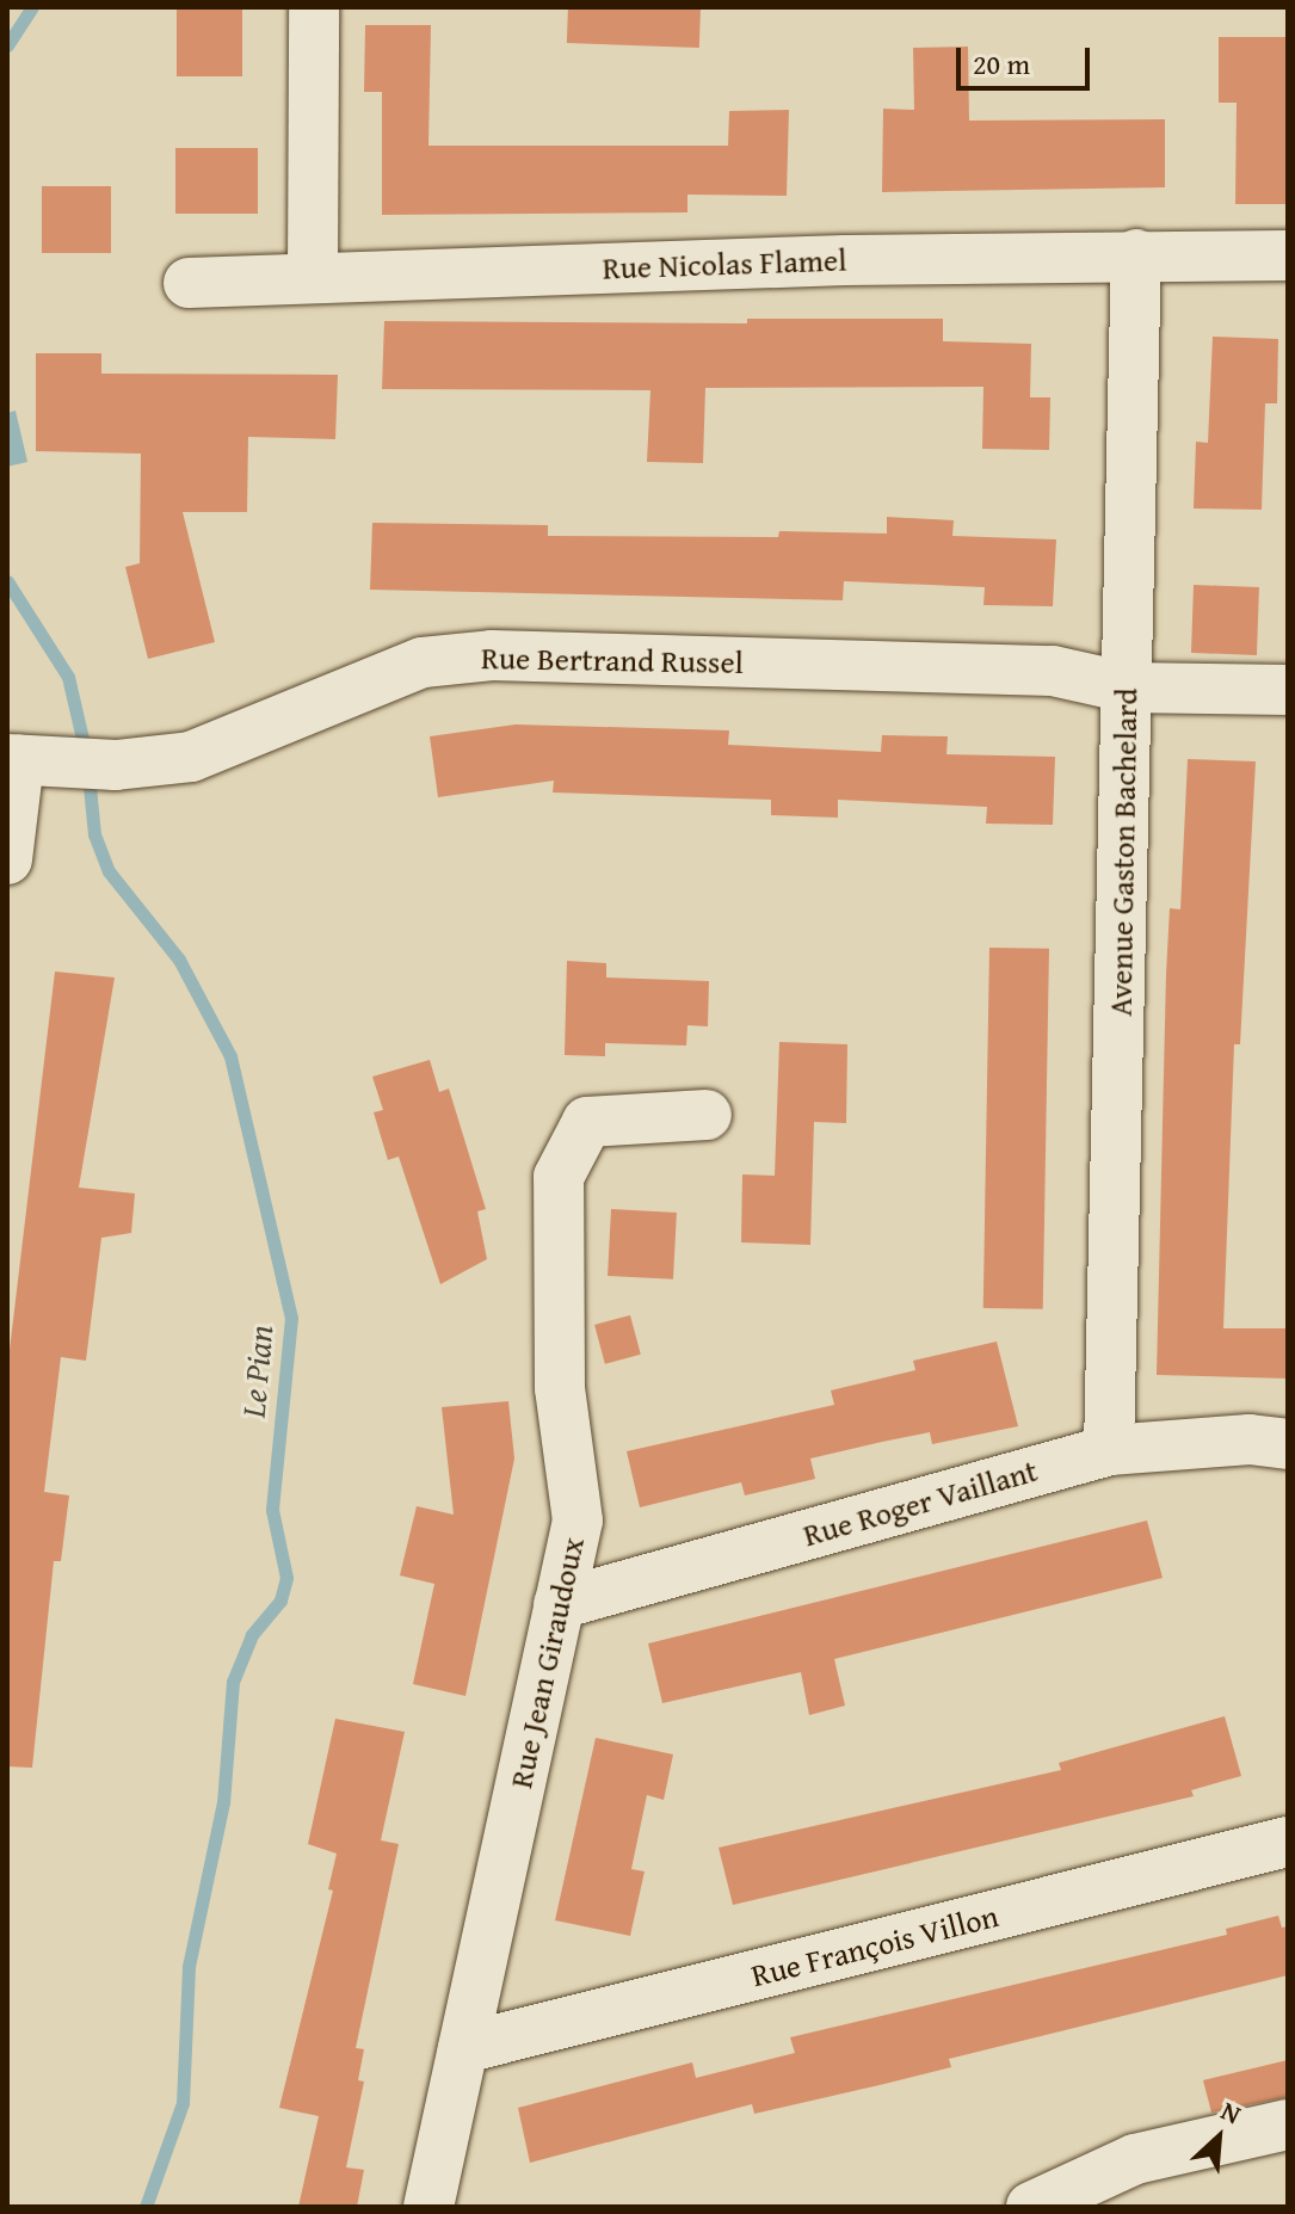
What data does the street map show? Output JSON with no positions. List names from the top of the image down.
{
  "streets": {
    "street": [
      "Rue Nicolas Flamel",
      "Rue Bertrand Russel",
      "Avenue Gaston Bachelard",
      "Rue Roger Vaillant",
      "Rue Jean Giraudoux",
      "Rue François Villon"
    ]
  },
  "crossings": [
    ["Rue Nicolas Flamel", "Avenue Gaston Bachelard"],
    ["Rue Bertrand Russel", "Avenue Gaston Bachelard"],
    ["Avenue Gaston Bachelard", "Rue Roger Vaillant"],
    ["Rue Roger Vaillant", "Rue Jean Giraudoux"],
    ["Rue Jean Giraudoux", "Rue François Villon"]
  ],
  "water": ["Le Pian"],
  "scale_bar": "20 m",
  "north": "top right"
}
